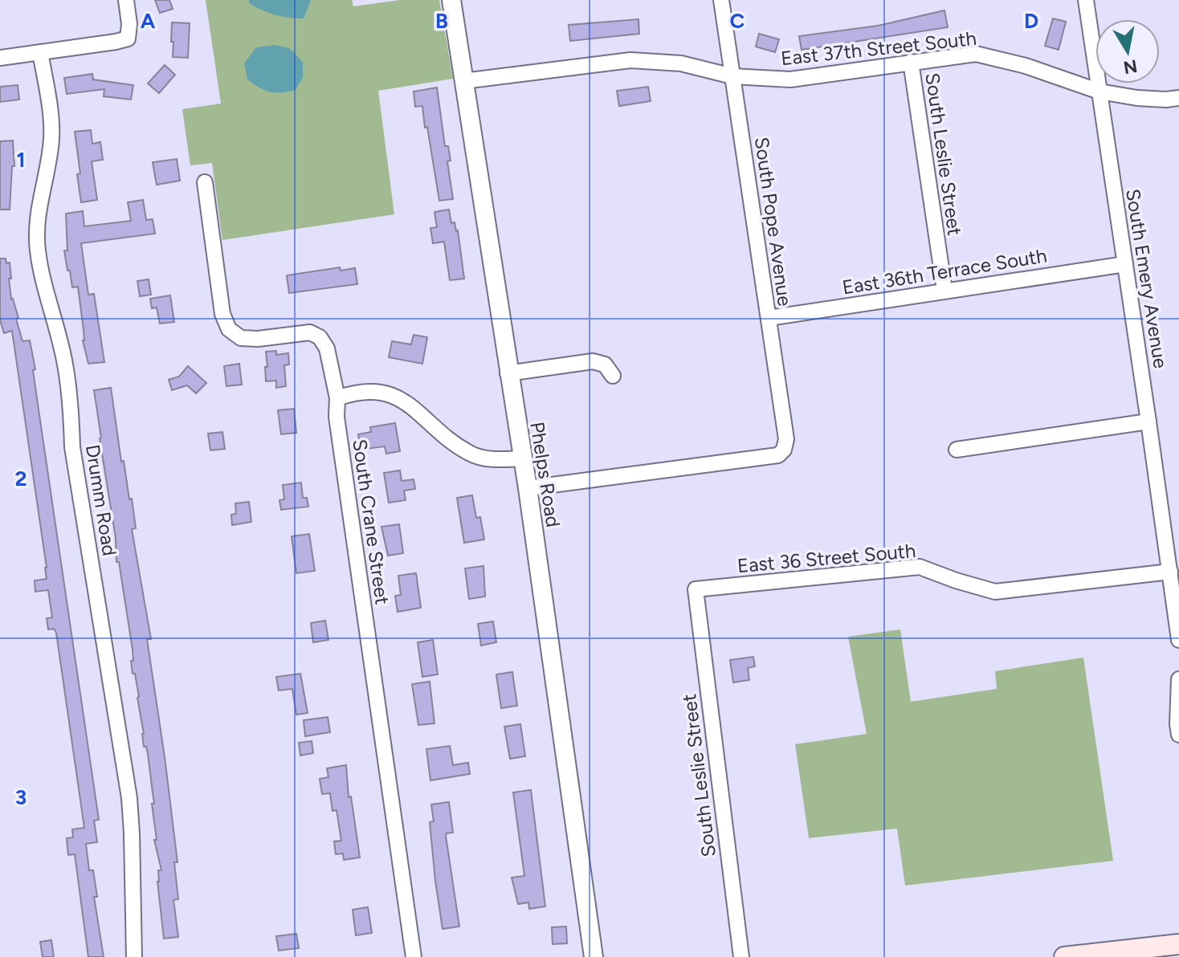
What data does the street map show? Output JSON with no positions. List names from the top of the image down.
{
  "streets": {
    "street": [
      "East 37th Street South",
      "South Leslie Street",
      "South Pope Avenue",
      "East 36th Terrace South",
      "South Emery Avenue",
      "Phelps Road",
      "Drumm Road",
      "South Crane Street",
      "East 36 Street South"
    ]
  },
  "crossings": [
    ["East 37th Street South", "South Leslie Street"],
    ["East 37th Street South", "South Pope Avenue"],
    ["East 37th Street South", "South Emery Avenue"],
    ["East 37th Street South", "Phelps Road"],
    ["South Leslie Street", "East 36th Terrace South"],
    ["South Leslie Street", "East 36 Street South"],
    ["South Pope Avenue", "East 36th Terrace South"],
    ["South Pope Avenue", "Phelps Road"],
    ["East 36th Terrace South", "South Emery Avenue"],
    ["South Emery Avenue", "East 36 Street South"]
  ],
  "north": "bottom",
  "grid": {
    "columns": [
      "A",
      "B",
      "C",
      "D"
    ],
    "rows": ["1", "2", "3"]
  }
}
